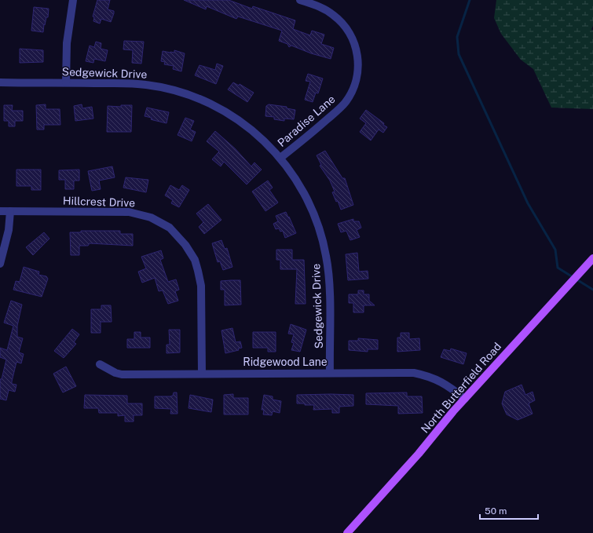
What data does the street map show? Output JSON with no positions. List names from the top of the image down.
{
  "streets": {
    "main road": ["North Butterfield Road"],
    "street": [
      "Sedgewick Drive",
      "Paradise Lane",
      "Hillcrest Drive",
      "Ridgewood Lane"
    ]
  },
  "crossings": [
    ["Sedgewick Drive", "Paradise Lane"],
    ["Sedgewick Drive", "Ridgewood Lane"],
    ["Hillcrest Drive", "Ridgewood Lane"],
    ["Ridgewood Lane", "North Butterfield Road"]
  ],
  "scale_bar": "50 m"
}
